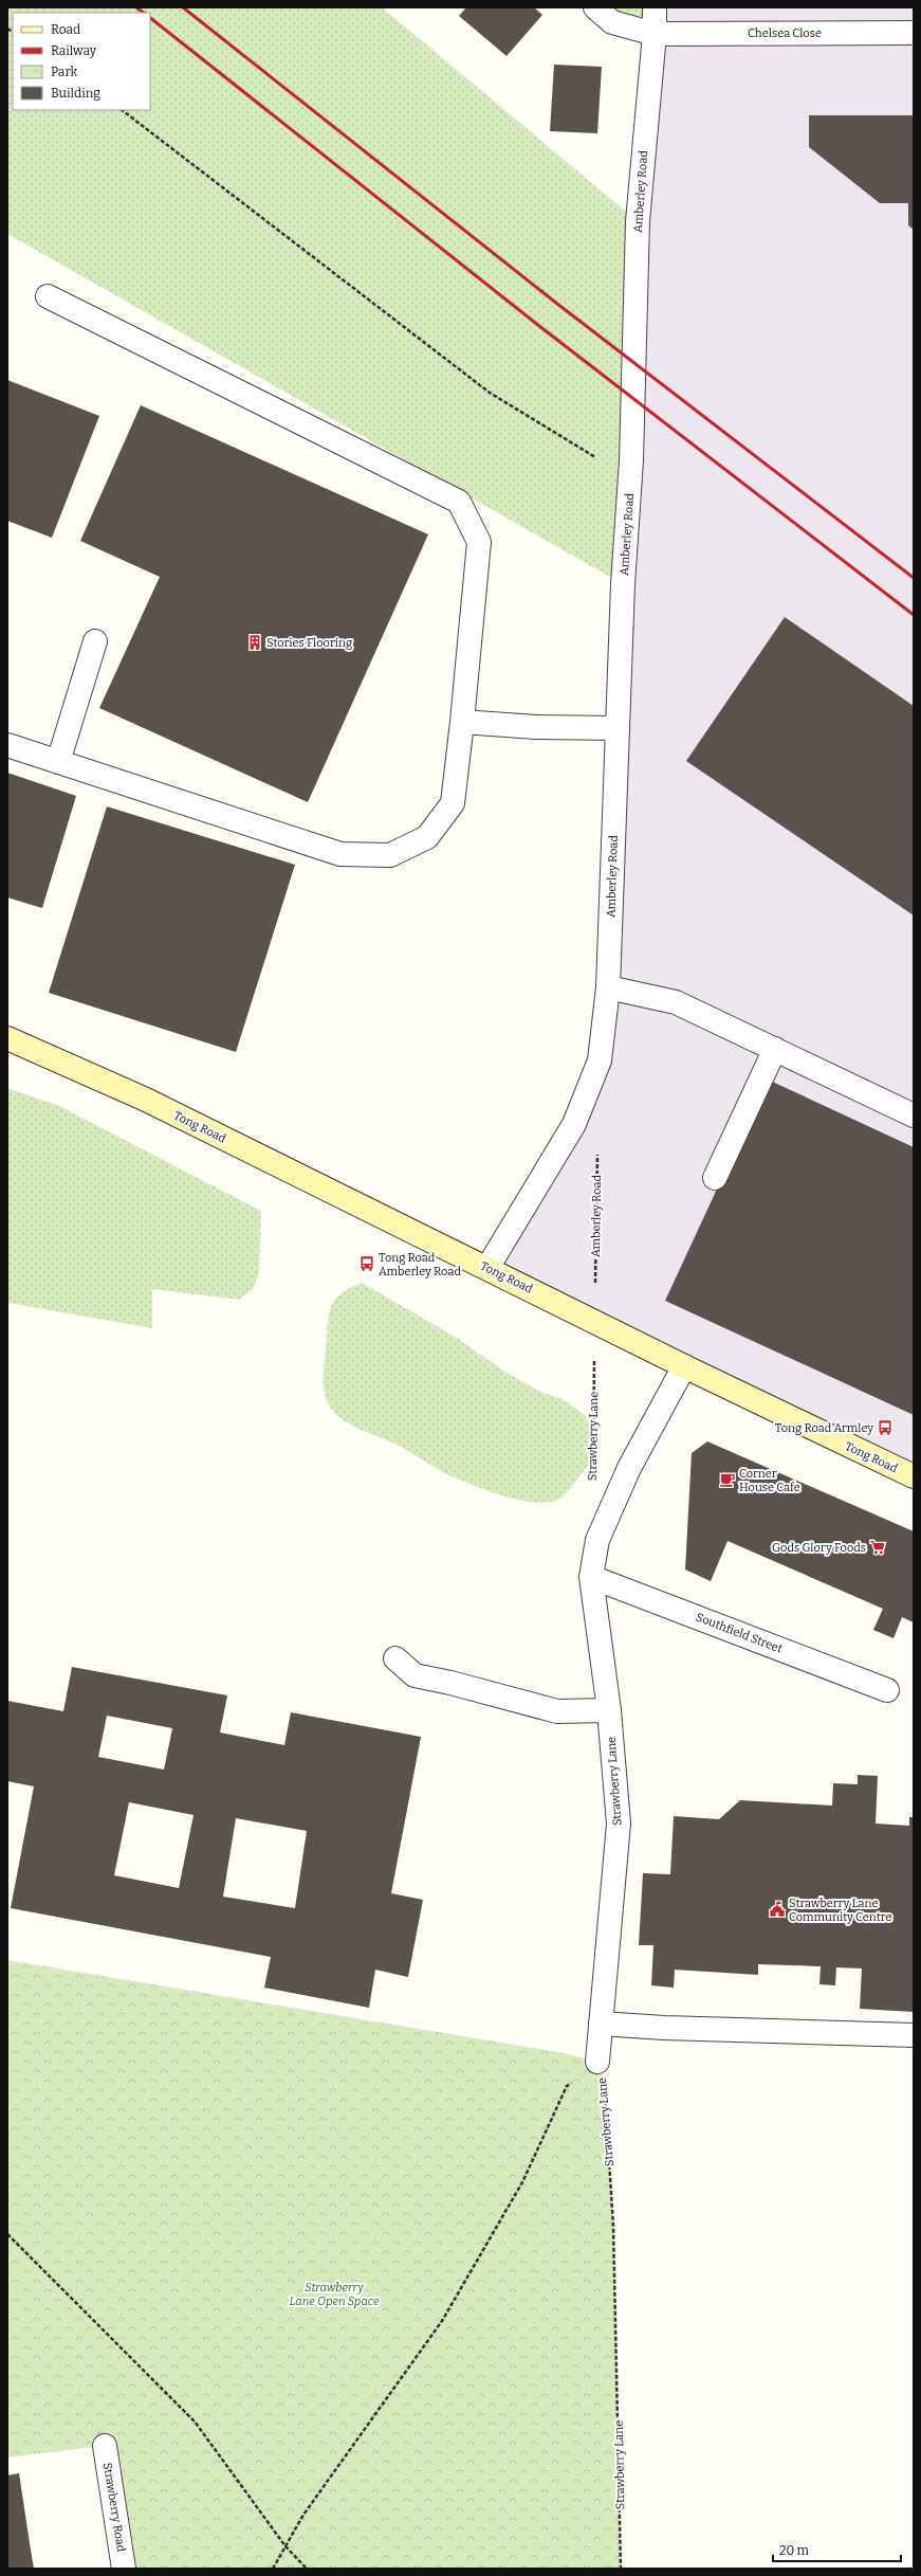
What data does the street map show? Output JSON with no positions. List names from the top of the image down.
{
  "streets": {
    "main road": ["Tong Road"],
    "street": [
      "Chelsea Close",
      "Amberley Road",
      "Strawberry Lane",
      "Southfield Street",
      "Strawberry Road"
    ]
  },
  "crossings": [
    ["Chelsea Close", "Amberley Road"],
    ["Amberley Road", "Tong Road"],
    ["Amberley Road", "Strawberry Lane"],
    ["Tong Road", "Strawberry Lane"],
    ["Strawberry Lane", "Southfield Street"]
  ],
  "parks": ["Strawberry Lane Open Space"],
  "places": {
    "building": ["Stories Flooring"],
    "bus stop": ["Tong Road Amberley Road", "Tong Road Armley"],
    "cafe": ["Corner House Cafe"],
    "supermarket": ["Gods Glory Foods"],
    "public building": ["Strawberry Lane Community Centre"]
  },
  "legend": [
    "Road",
    "Railway",
    "Park",
    "Building"
  ],
  "scale_bar": "20 m"
}
